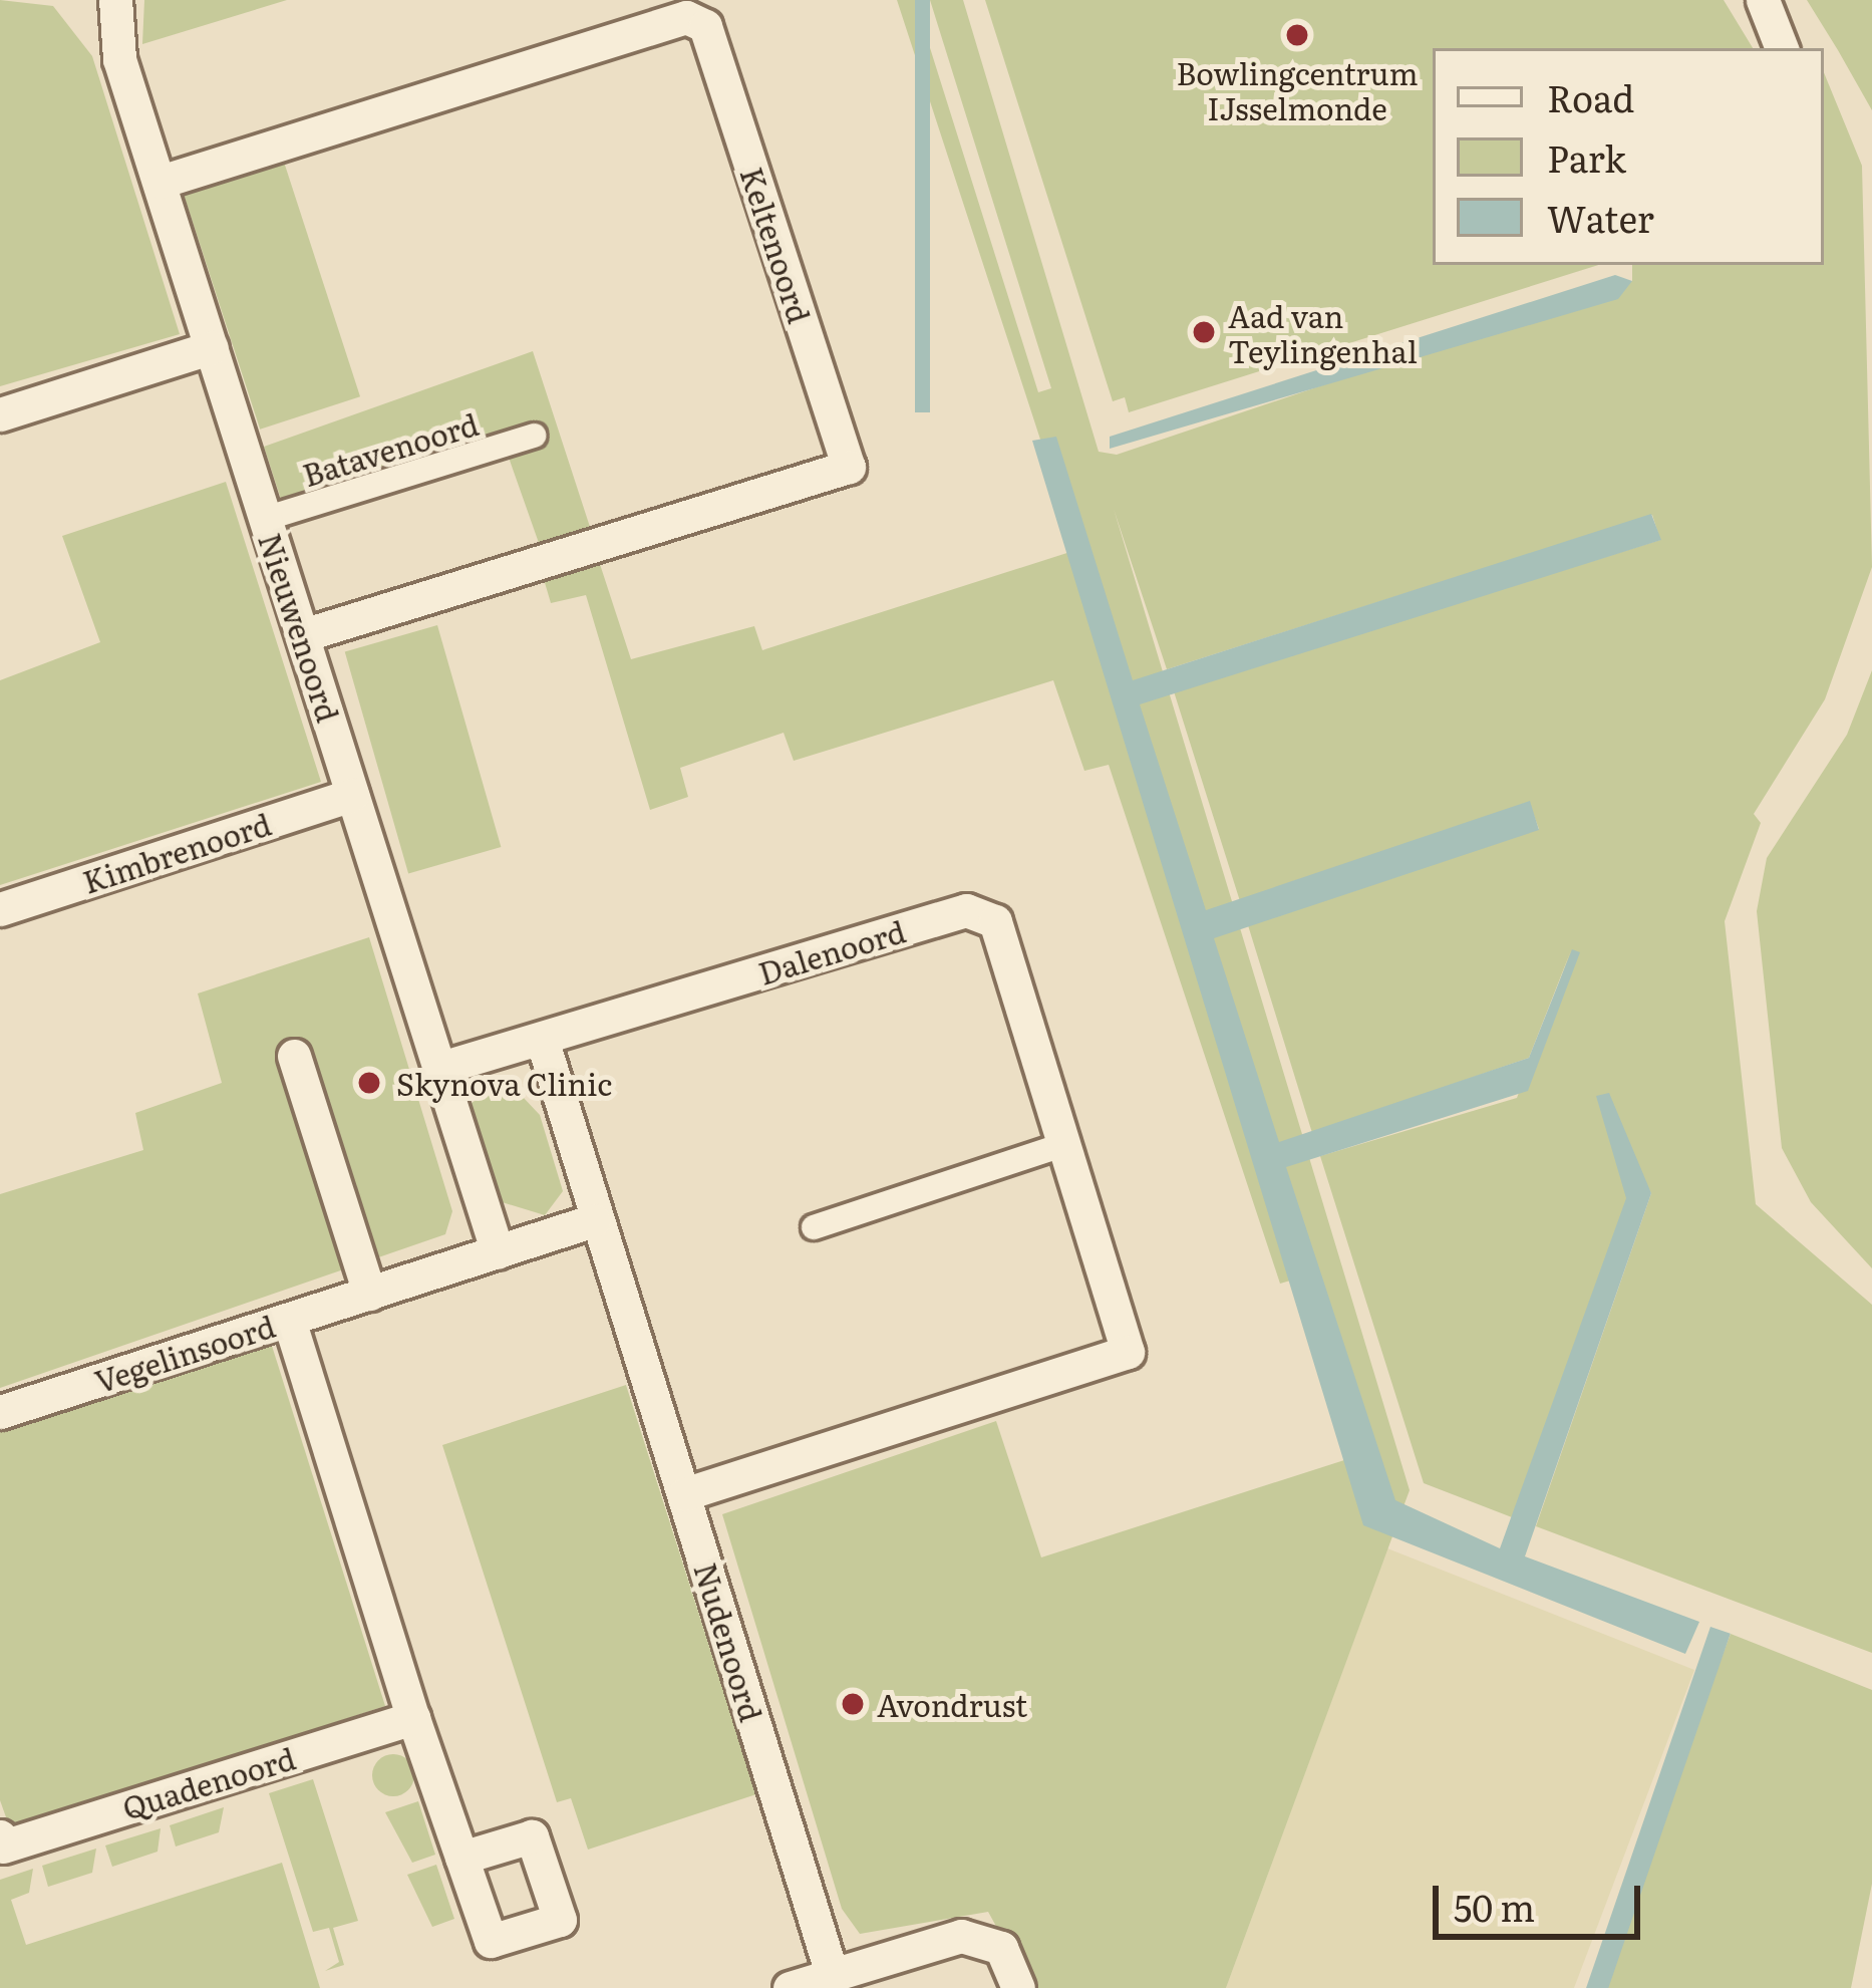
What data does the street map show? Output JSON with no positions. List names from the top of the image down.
{
  "streets": {
    "street": [
      "Keltenoord",
      "Batavenoord",
      "Nieuwenoord",
      "Kimbrenoord",
      "Dalenoord",
      "Vegelinsoord",
      "Nudenoord",
      "Quadenoord"
    ]
  },
  "crossings": [
    ["Keltenoord", "Nieuwenoord"],
    ["Batavenoord", "Nieuwenoord"],
    ["Nieuwenoord", "Kimbrenoord"],
    ["Nieuwenoord", "Dalenoord"],
    ["Nieuwenoord", "Vegelinsoord"],
    ["Dalenoord", "Nudenoord"],
    ["Vegelinsoord", "Nudenoord"]
  ],
  "places": [
    "Bowlingcentrum IJsselmonde",
    "Aad van Teylingenhal",
    "Skynova Clinic",
    "Avondrust"
  ],
  "legend": ["Road", "Park", "Water"],
  "scale_bar": "50 m"
}
